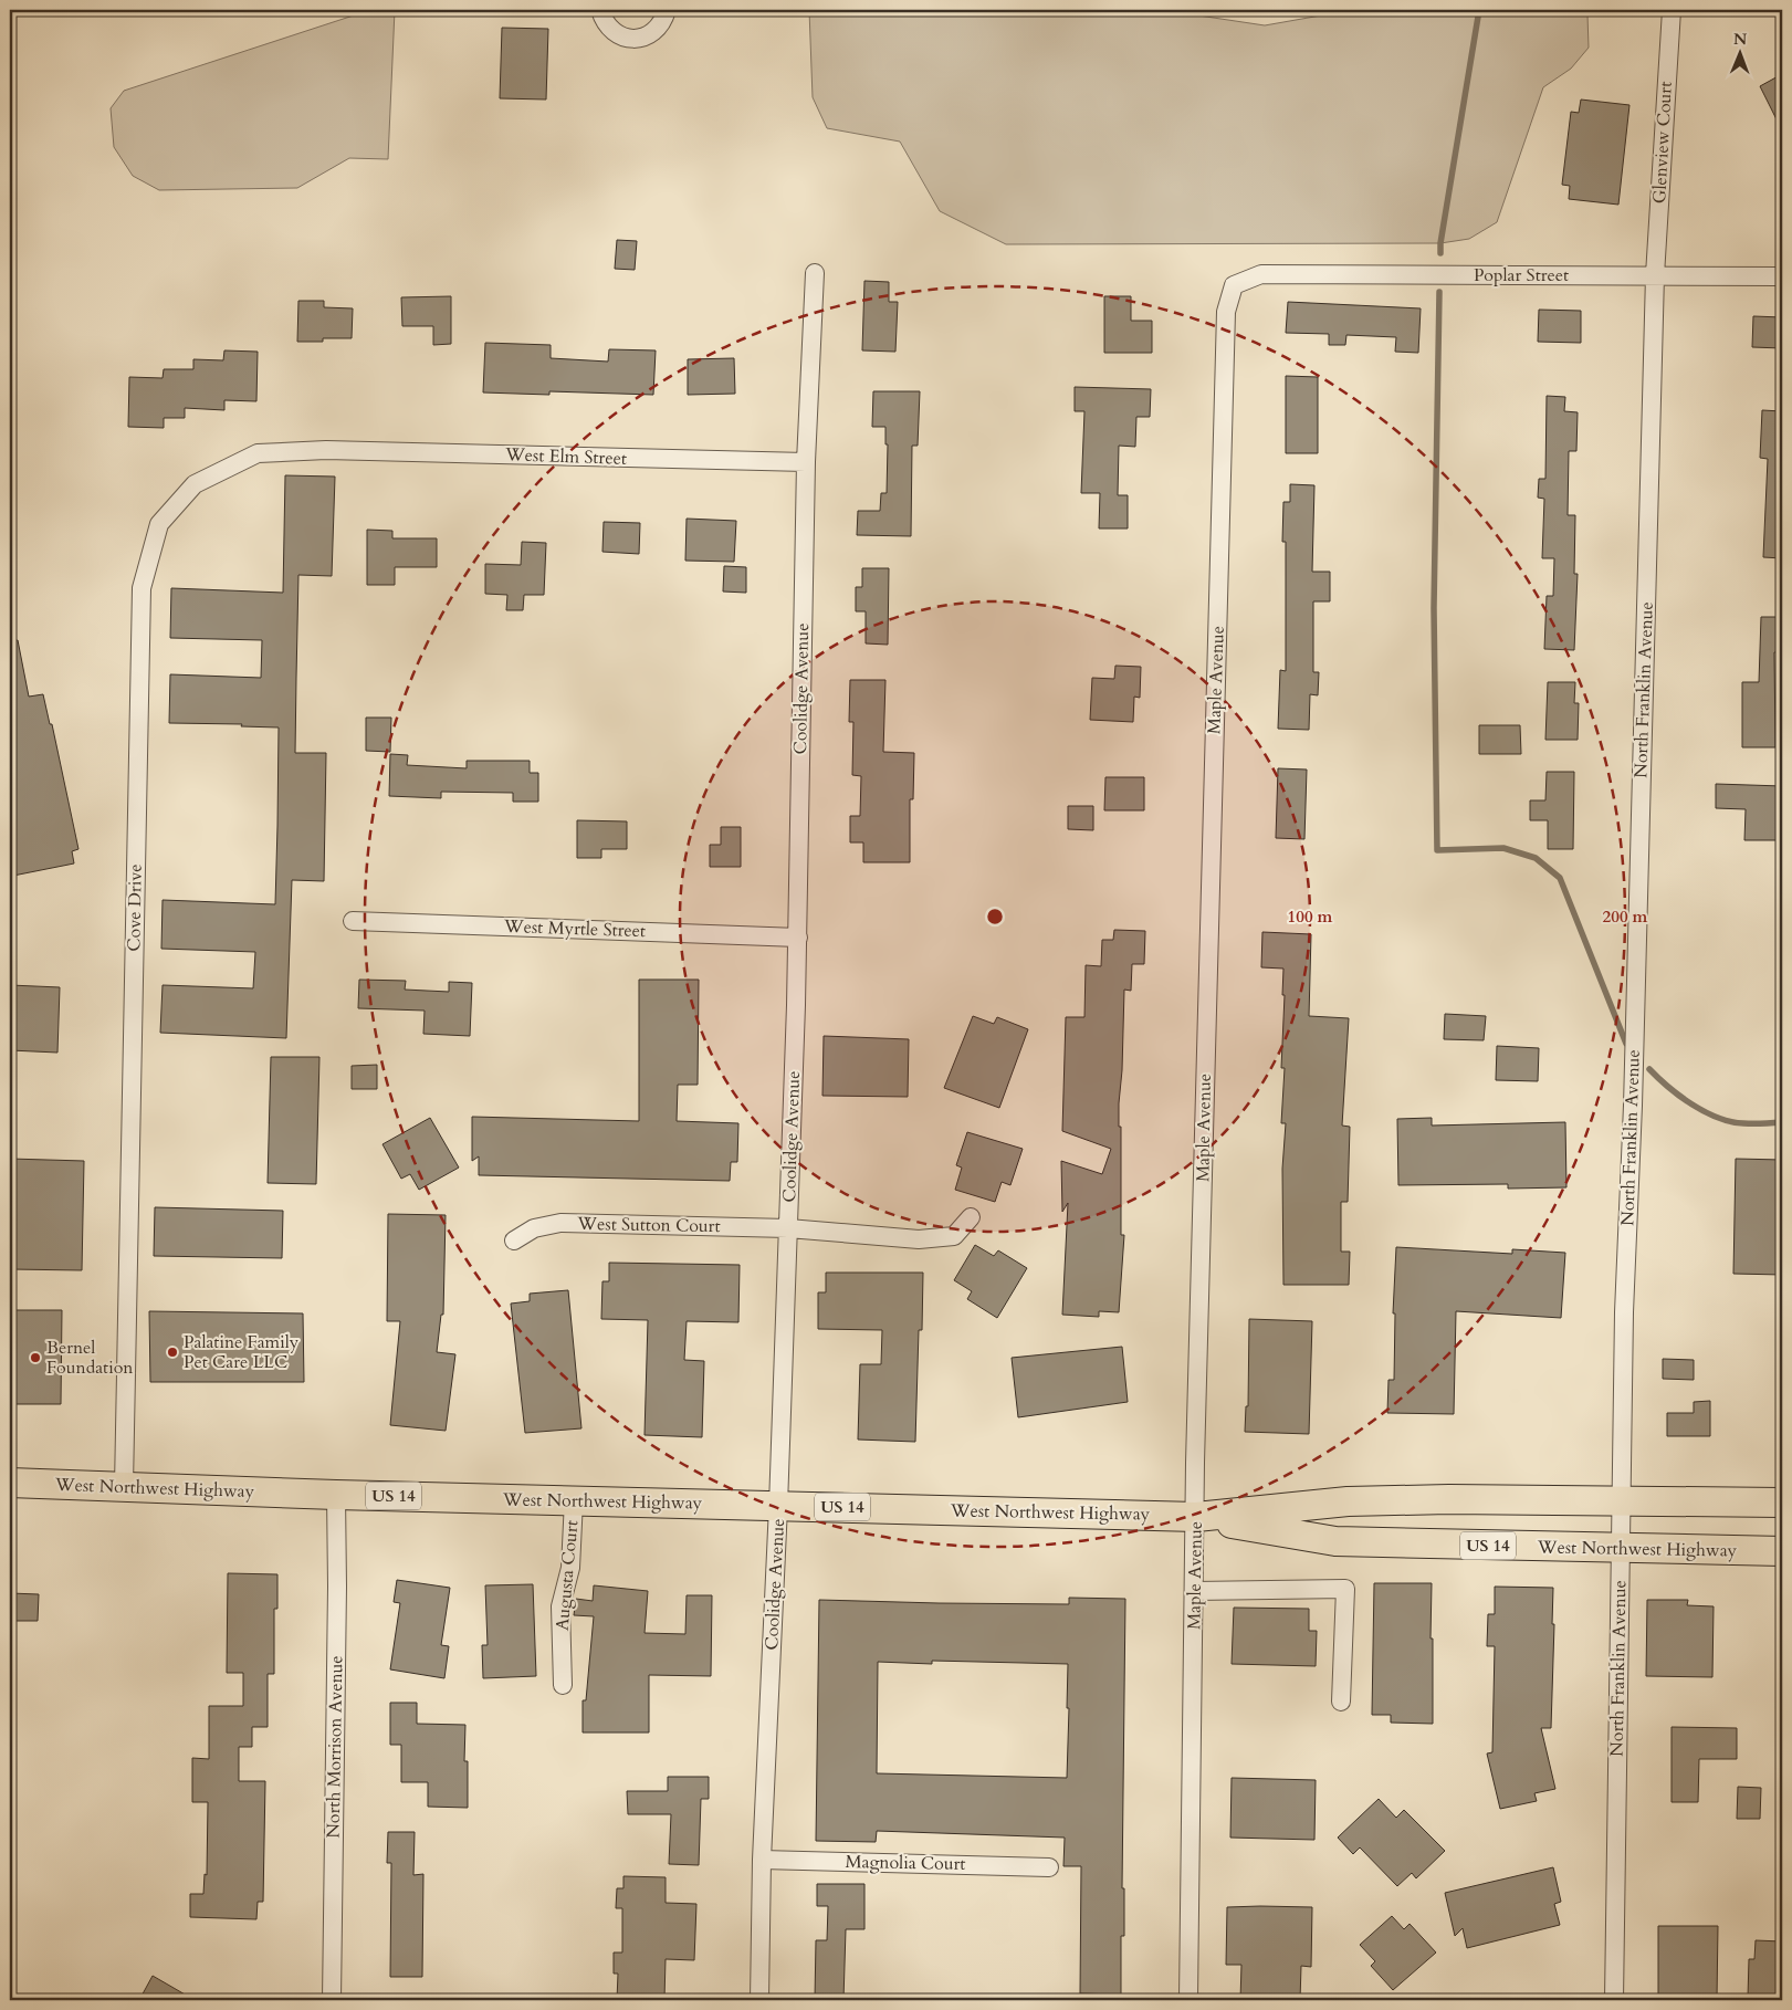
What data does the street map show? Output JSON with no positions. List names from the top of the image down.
{
  "streets": {
    "main road": ["West Northwest Highway", "US 14"],
    "street": [
      "Glenview Court",
      "Poplar Street",
      "West Elm Street",
      "Maple Avenue",
      "Coolidge Avenue",
      "North Franklin Avenue",
      "Cove Drive",
      "West Myrtle Street",
      "West Sutton Court",
      "Augusta Court",
      "North Morrison Avenue",
      "Magnolia Court"
    ]
  },
  "crossings": [
    ["Glenview Court", "Poplar Street"],
    ["Glenview Court", "North Franklin Avenue"],
    ["Poplar Street", "Maple Avenue"],
    ["Poplar Street", "North Franklin Avenue"],
    ["West Elm Street", "Coolidge Avenue"],
    ["West Elm Street", "Cove Drive"],
    ["Maple Avenue", "West Northwest Highway"],
    ["Coolidge Avenue", "West Myrtle Street"],
    ["Coolidge Avenue", "West Sutton Court"],
    ["Coolidge Avenue", "West Northwest Highway"],
    ["Coolidge Avenue", "Magnolia Court"],
    ["North Franklin Avenue", "West Northwest Highway"],
    ["Cove Drive", "West Northwest Highway"],
    ["West Northwest Highway", "Augusta Court"],
    ["West Northwest Highway", "North Morrison Avenue"]
  ],
  "places": ["Palatine Family Pet Care LLC", "Bernel Foundation"],
  "north": "top",
  "rings": ["100 m", "200 m"]
}
